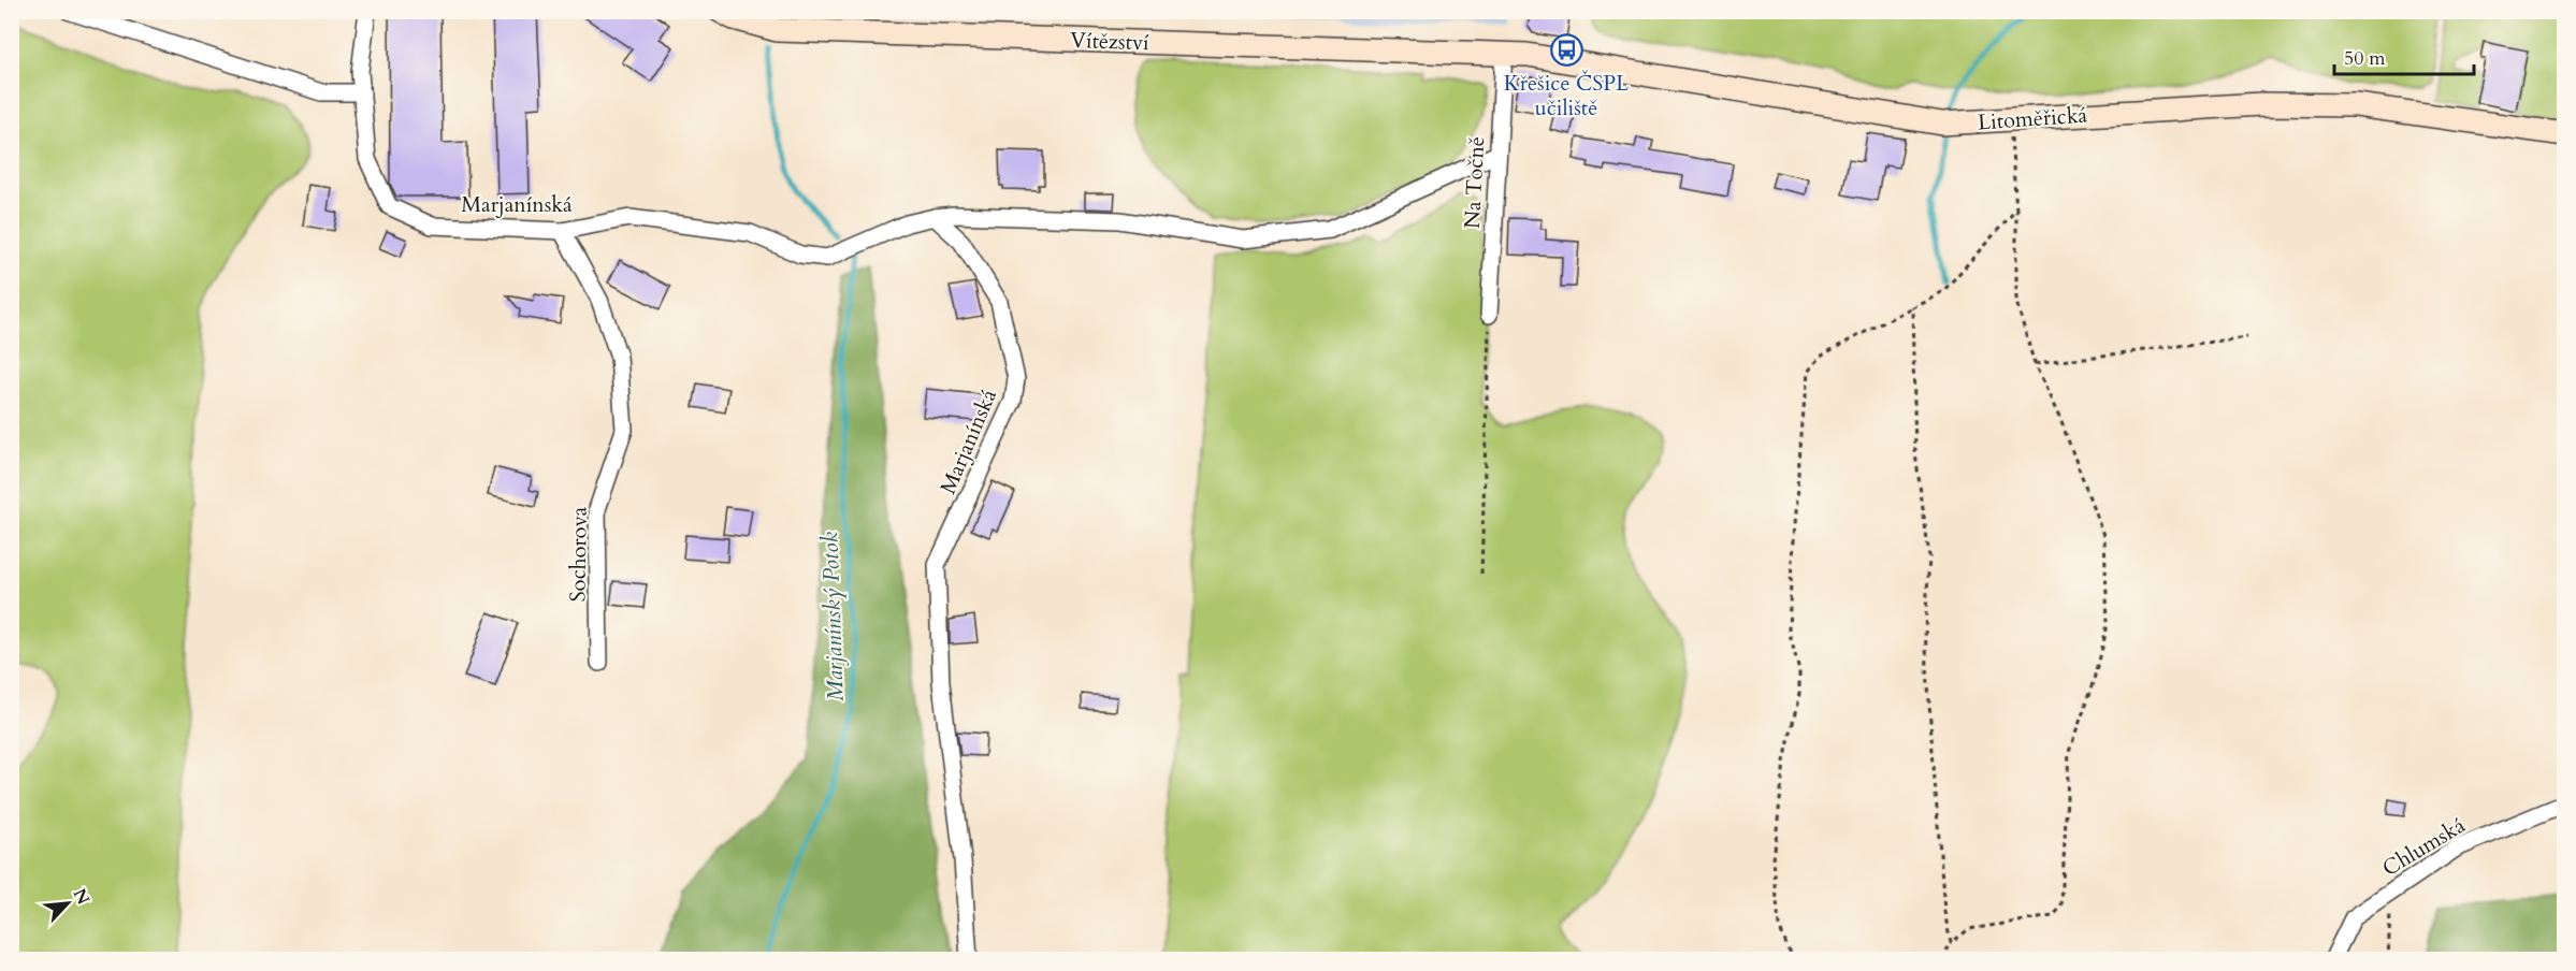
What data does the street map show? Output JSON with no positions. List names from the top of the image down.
{
  "streets": {
    "main road": ["Vítězství", "Litoměřická"],
    "street": [
      "Na Točně",
      "Marjanínská",
      "Sochorova",
      "Chlumská"
    ]
  },
  "crossings": [
    ["Vítězství", "Litoměřická"],
    ["Vítězství", "Na Točně"],
    ["Litoměřická", "Na Točně"],
    ["Marjanínská", "Sochorova"]
  ],
  "water": ["Marjanínský Potok"],
  "places": {
    "bus stop": ["Křešice ČSPL učiliště"]
  },
  "scale_bar": "50 m",
  "north": "top right"
}
